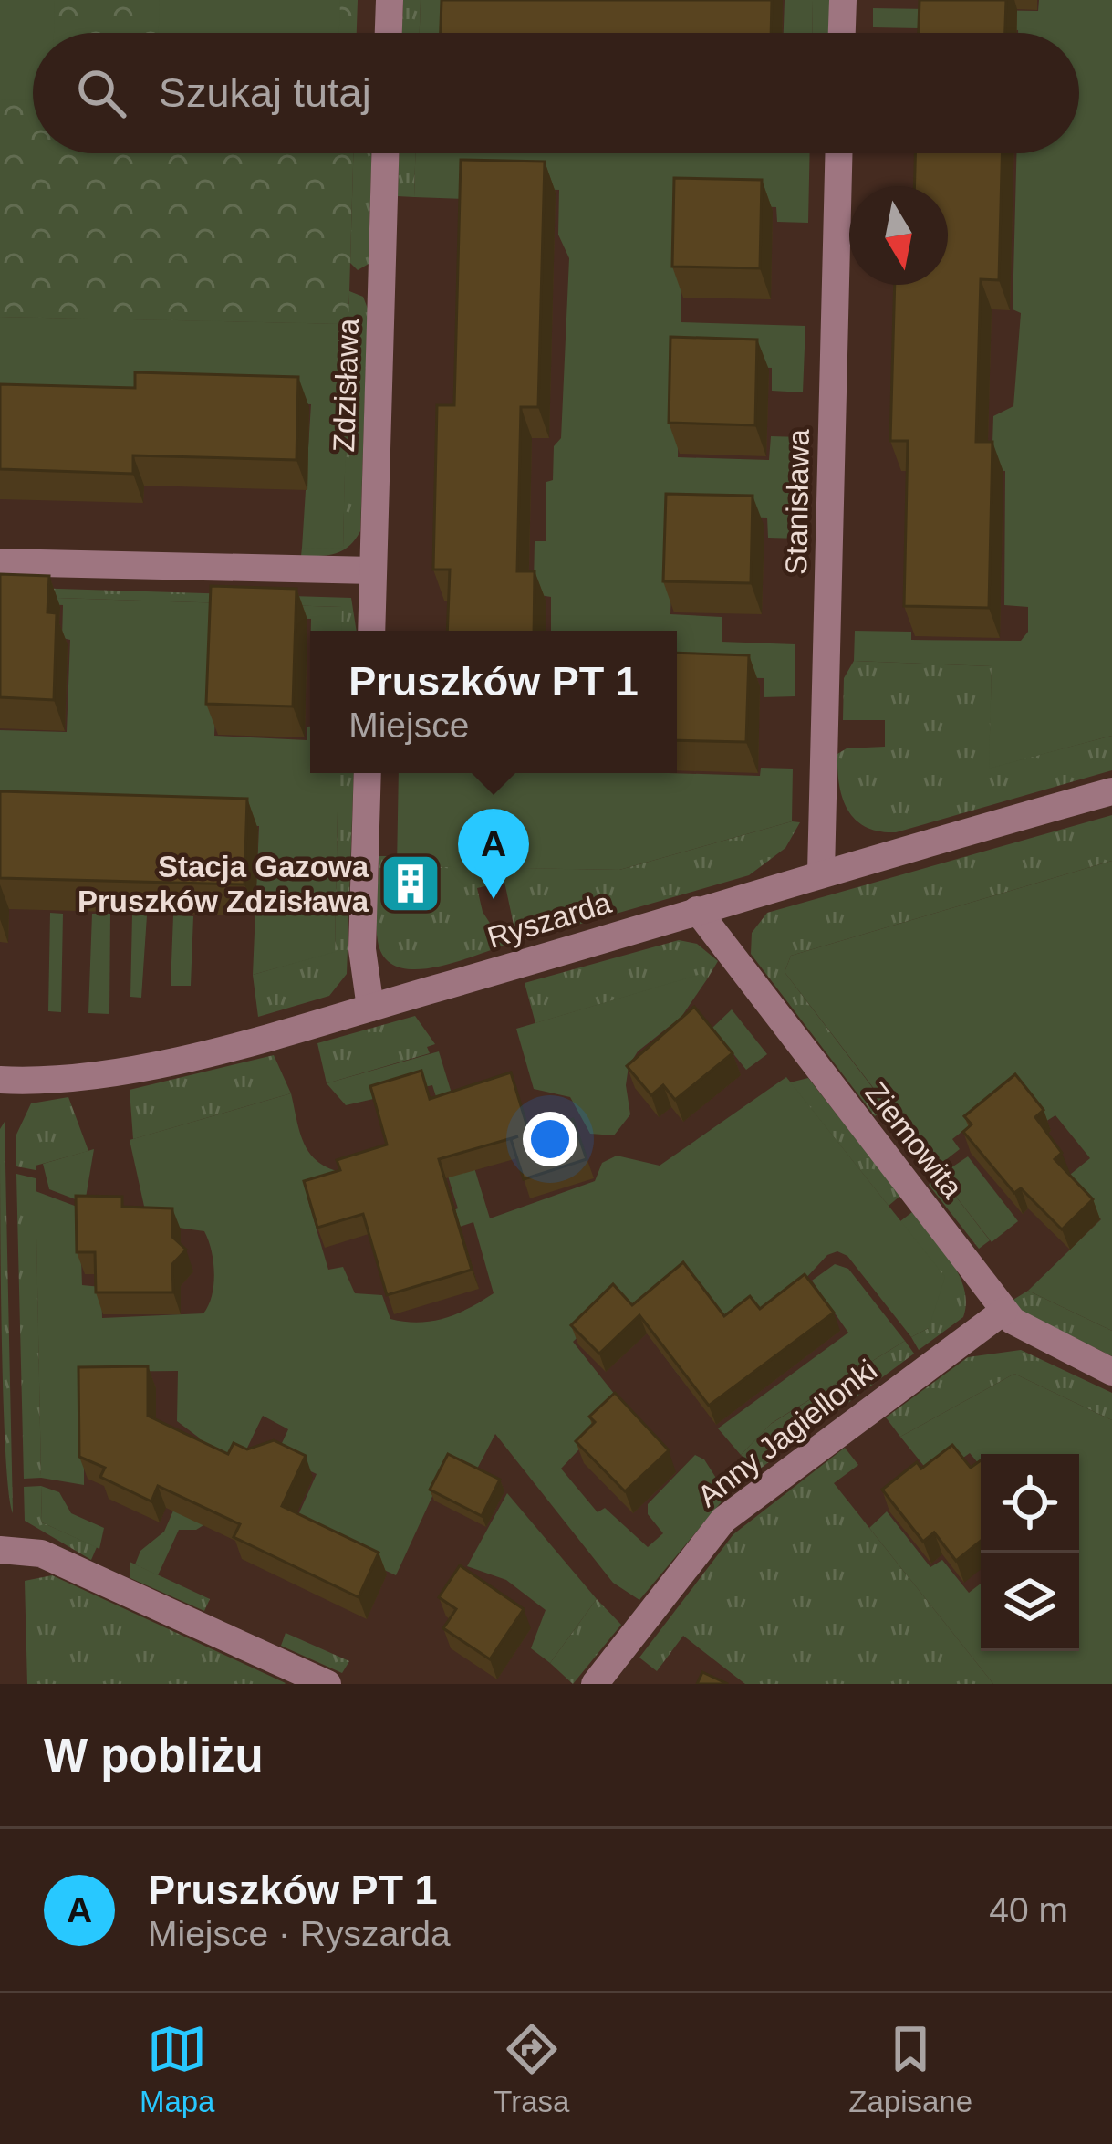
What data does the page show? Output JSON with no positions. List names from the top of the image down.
{
  "streets": {
    "street": [
      "Zdzisława",
      "Stanisława",
      "Ryszarda",
      "Ziemowita",
      "Anny Jagiellonki"
    ]
  },
  "crossings": [
    ["Stanisława", "Ryszarda"],
    ["Ryszarda", "Ziemowita"],
    ["Ziemowita", "Anny Jagiellonki"]
  ],
  "places": {
    "building": ["Stacja Gazowa Pruszków Zdzisława"]
  },
  "north": "bottom",
  "page": {
    "search": "Szukaj tutaj",
    "popup": ["Pruszków PT 1", "Miejsce"],
    "pins": "A",
    "heading": "W pobliżu",
    "list": [
      {
        "mark": "A",
        "name": "Pruszków PT 1",
        "note": "Miejsce · Ryszarda",
        "value": "40 m"
      }
    ],
    "nav": ["Mapa", "Trasa", "Zapisane"]
  }
}
